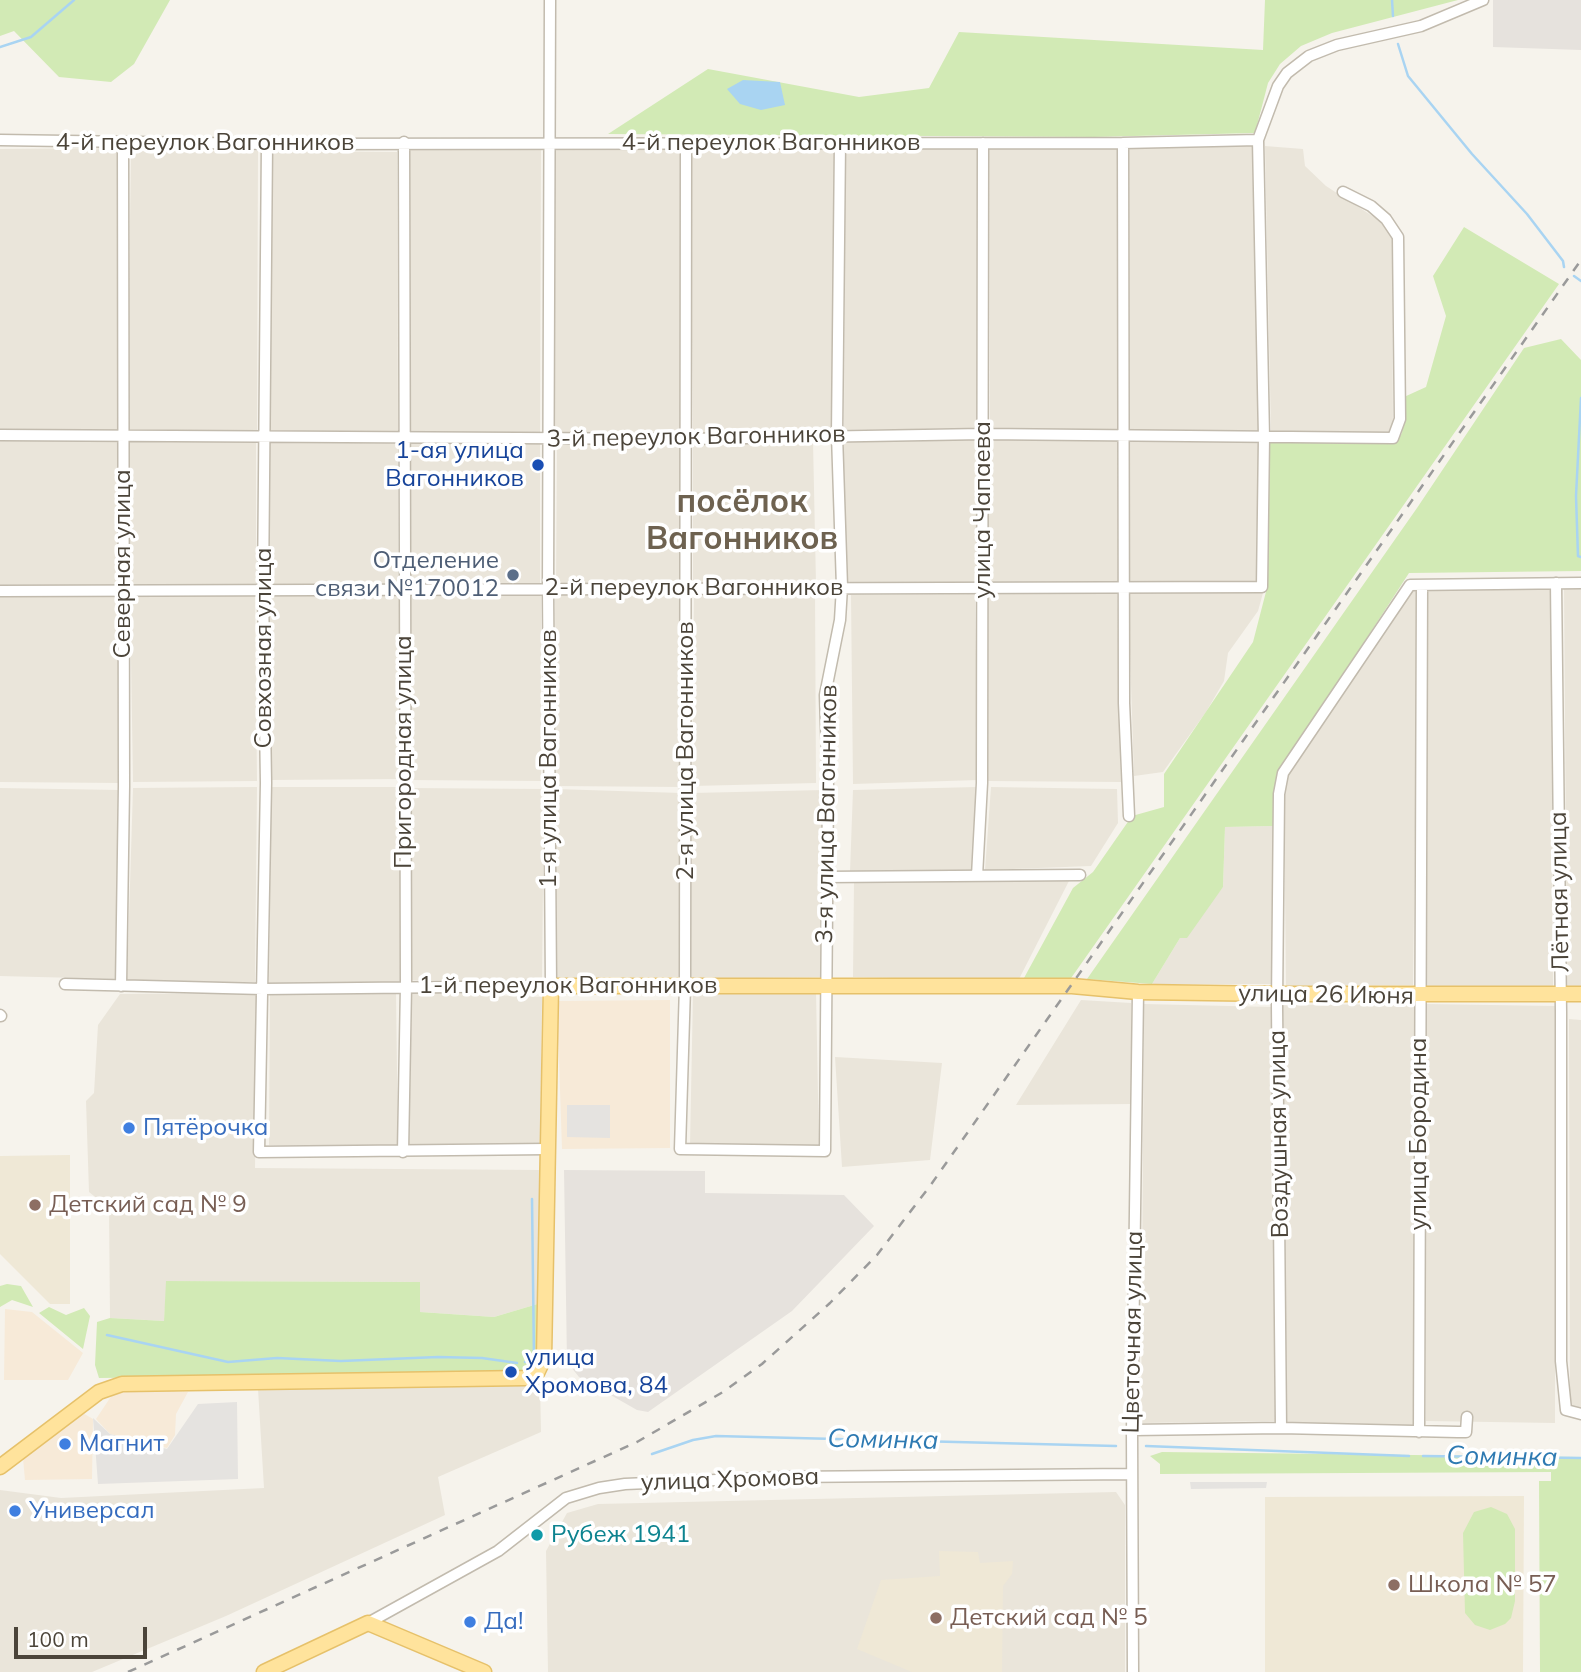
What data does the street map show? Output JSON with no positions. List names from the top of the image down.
{
  "streets": {
    "main road": ["1-я улица Вагонников", "1-й переулок Вагонников", "улица 26 Июня"],
    "street": [
      "4-й переулок Вагонников",
      "3-й переулок Вагонников",
      "улица Чапаева",
      "Северная улица",
      "2-й переулок Вагонников",
      "Совхозная улица",
      "2-я улица Вагонников",
      "Пригородная улица",
      "3-я улица Вагонников",
      "Лётная улица",
      "Воздушная улица",
      "улица Бородина",
      "Цветочная улица",
      "улица Хромова"
    ]
  },
  "crossings": [
    ["4-й переулок Вагонников", "улица Чапаева"],
    ["4-й переулок Вагонников", "Северная улица"],
    ["4-й переулок Вагонников", "Совхозная улица"],
    ["4-й переулок Вагонников", "2-я улица Вагонников"],
    ["4-й переулок Вагонников", "Пригородная улица"],
    ["4-й переулок Вагонников", "1-я улица Вагонников"],
    ["4-й переулок Вагонников", "3-я улица Вагонников"],
    ["3-й переулок Вагонников", "улица Чапаева"],
    ["3-й переулок Вагонников", "Северная улица"],
    ["3-й переулок Вагонников", "2-й переулок Вагонников"],
    ["3-й переулок Вагонников", "Совхозная улица"],
    ["3-й переулок Вагонников", "2-я улица Вагонников"],
    ["3-й переулок Вагонников", "Пригородная улица"],
    ["3-й переулок Вагонников", "1-я улица Вагонников"],
    ["3-й переулок Вагонников", "3-я улица Вагонников"],
    ["улица Чапаева", "2-й переулок Вагонников"],
    ["Северная улица", "2-й переулок Вагонников"],
    ["Северная улица", "1-й переулок Вагонников"],
    ["2-й переулок Вагонников", "Совхозная улица"],
    ["2-й переулок Вагонников", "2-я улица Вагонников"],
    ["2-й переулок Вагонников", "Пригородная улица"],
    ["2-й переулок Вагонников", "1-я улица Вагонников"],
    ["2-й переулок Вагонников", "3-я улица Вагонников"],
    ["Совхозная улица", "Пригородная улица"],
    ["Совхозная улица", "1-й переулок Вагонников"],
    ["2-я улица Вагонников", "3-я улица Вагонников"],
    ["2-я улица Вагонников", "1-й переулок Вагонников"],
    ["Пригородная улица", "1-й переулок Вагонников"],
    ["1-я улица Вагонников", "1-й переулок Вагонников"],
    ["3-я улица Вагонников", "1-й переулок Вагонников"],
    ["Лётная улица", "улица 26 Июня"],
    ["1-й переулок Вагонников", "улица 26 Июня"],
    ["улица 26 Июня", "Воздушная улица"],
    ["улица 26 Июня", "улица Бородина"],
    ["улица 26 Июня", "Цветочная улица"],
    ["Воздушная улица", "улица Бородина"],
    ["Цветочная улица", "улица Хромова"]
  ],
  "districts": ["посёлок Вагонников"],
  "water": ["Соминка"],
  "places": [
    "1-ая улица Вагонников",
    "Отделение связи №170012",
    "Пятёрочка",
    "Детский сад № 9",
    "улица Хромова, 84",
    "Магнит",
    "Универсал",
    "Рубеж 1941",
    "Школа № 57",
    "Детский сад № 5",
    "Да!"
  ],
  "scale_bar": "100 m"
}
